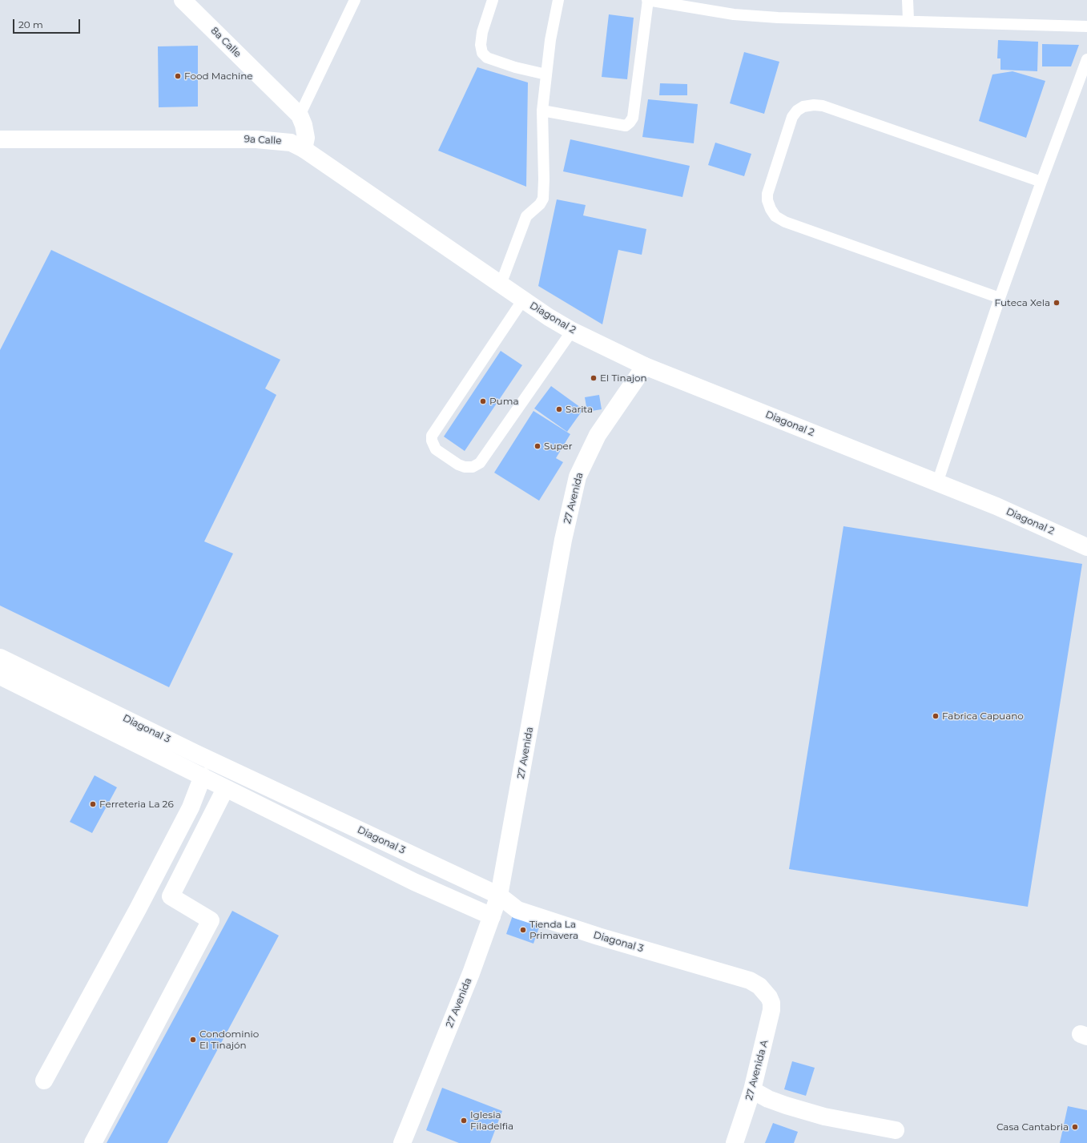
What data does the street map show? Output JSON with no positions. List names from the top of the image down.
{
  "streets": {
    "street": [
      "8a Calle",
      "9a Calle",
      "Diagonal 2",
      "27 Avenida",
      "Diagonal 3",
      "27 Avenida A"
    ]
  },
  "crossings": [
    ["8a Calle", "9a Calle"],
    ["9a Calle", "Diagonal 2"],
    ["Diagonal 2", "27 Avenida"],
    ["27 Avenida", "Diagonal 3"],
    ["Diagonal 3", "27 Avenida A"]
  ],
  "places": [
    "Food Machine",
    "Futeca Xela",
    "El Tinajon",
    "Puma",
    "Sarita",
    "Super",
    "Fabrica Capuano",
    "Ferreteria La 26",
    "Tienda La Primavera",
    "Condominio El Tinajón",
    "Iglesia Filadelfia",
    "Casa Cantabria"
  ],
  "scale_bar": "20 m"
}
